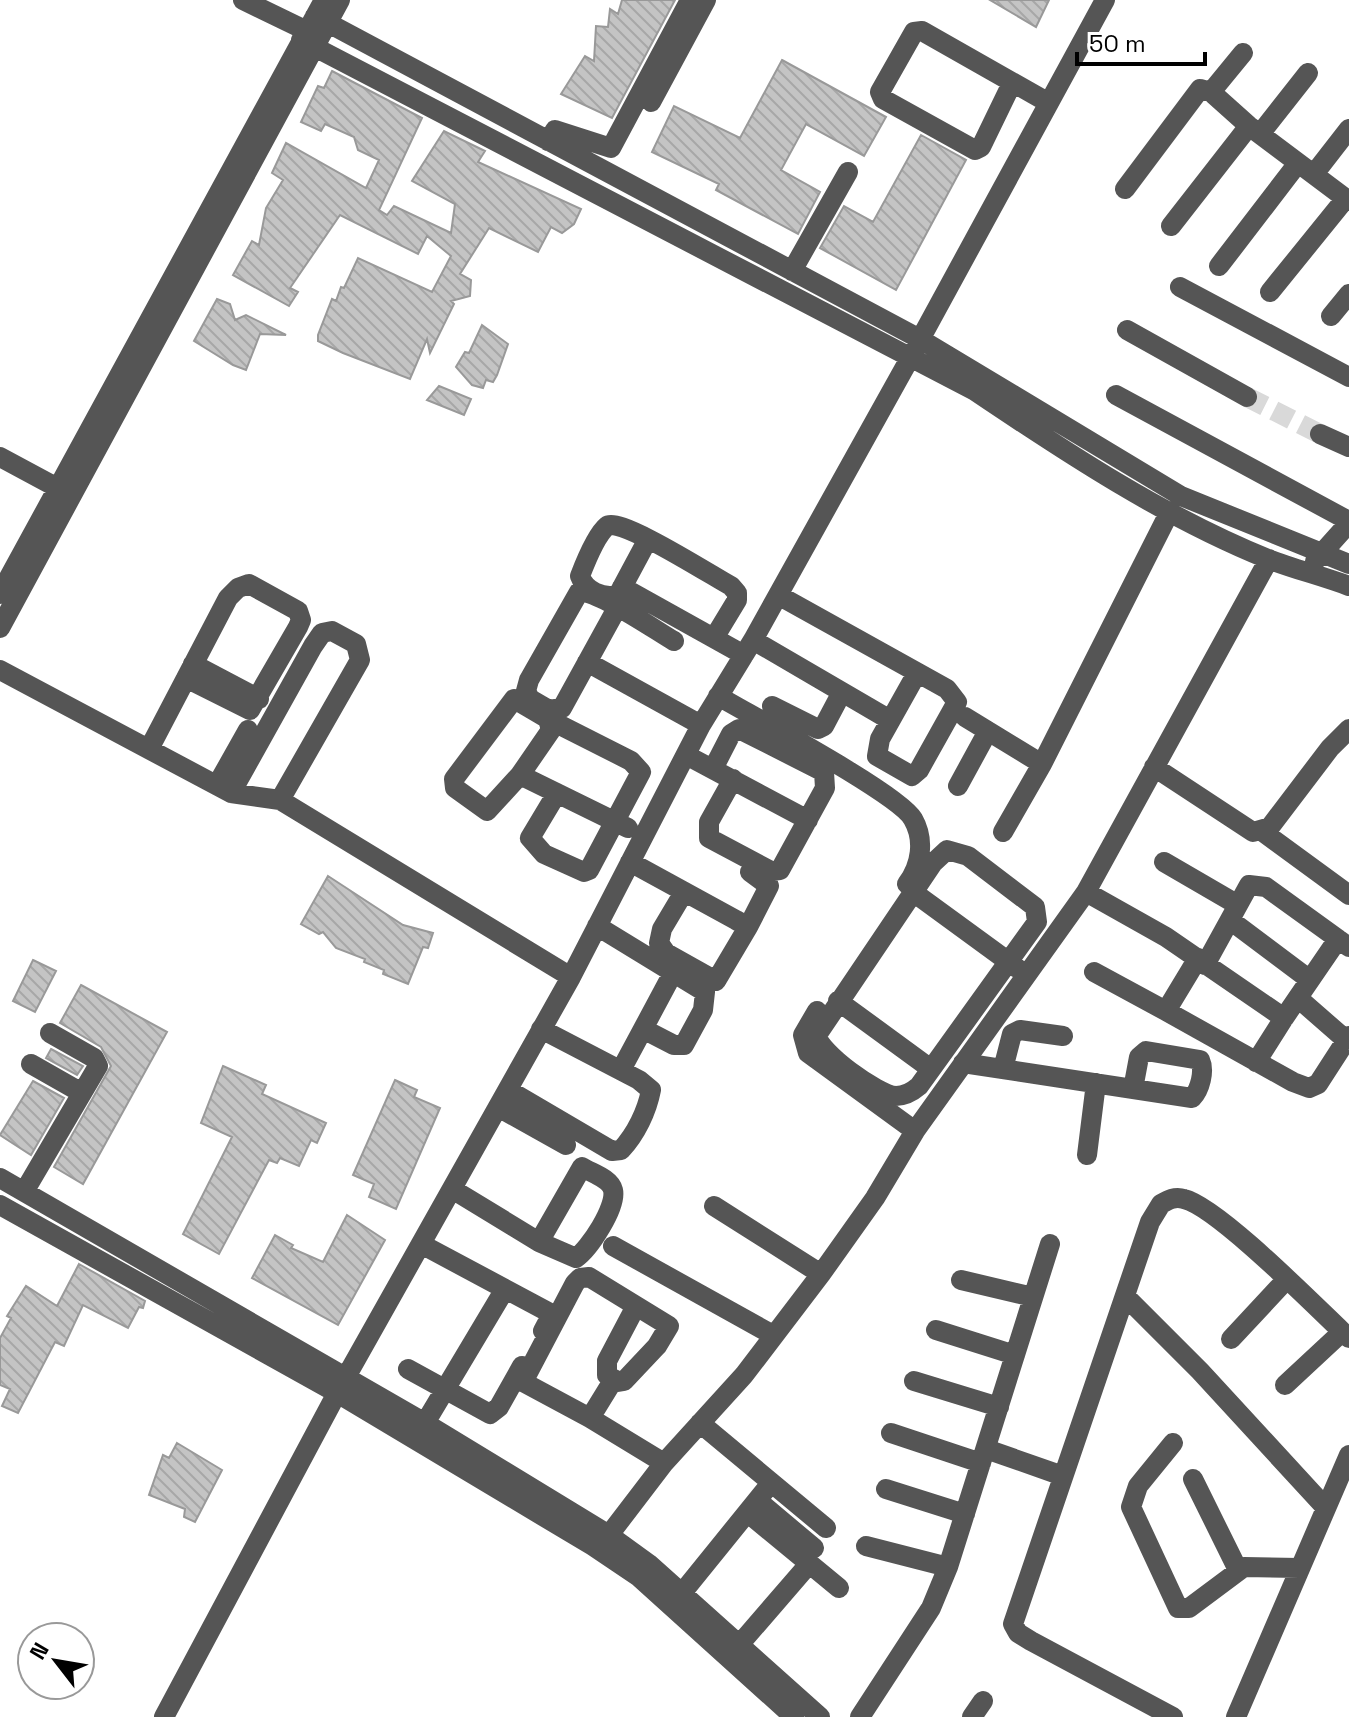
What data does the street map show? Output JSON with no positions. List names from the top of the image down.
{
  "scale_bar": "50 m",
  "north": "top left"
}
